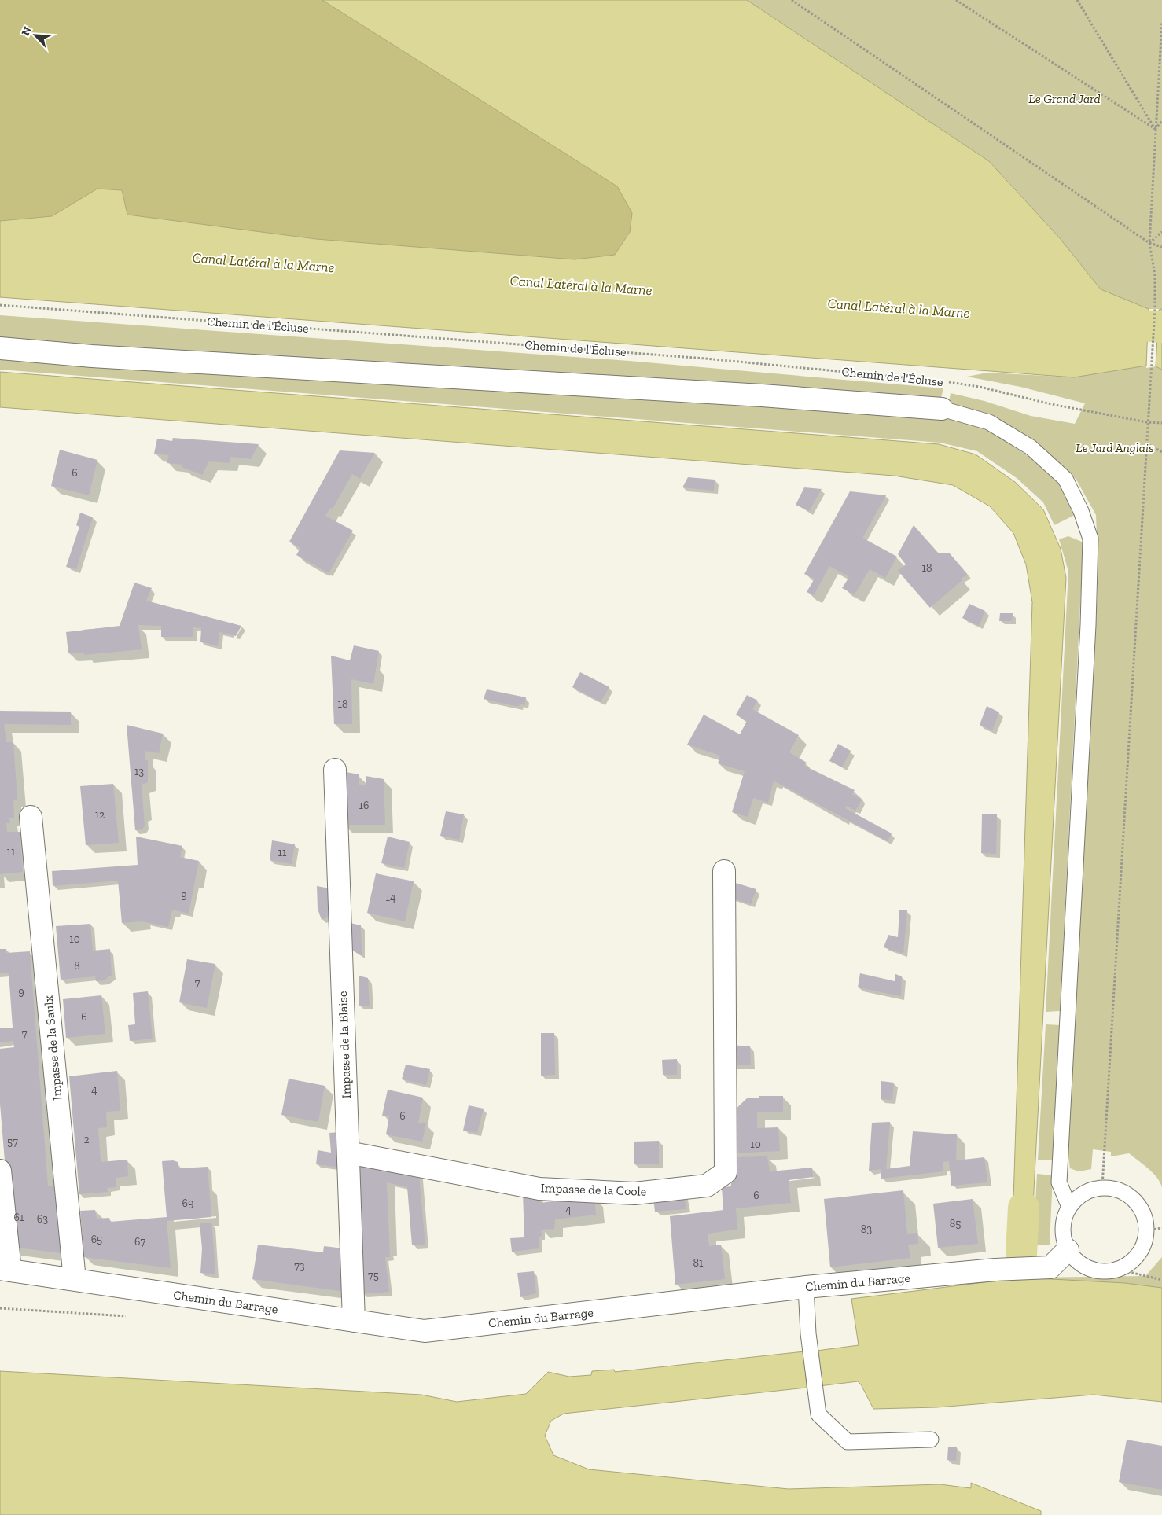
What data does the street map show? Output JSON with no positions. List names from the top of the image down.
{
  "streets": {
    "street": [
      "Impasse de la Blaise",
      "Impasse de la Saulx",
      "Impasse de la Coole",
      "Chemin du Barrage"
    ],
    "path": ["Chemin de l'Écluse"]
  },
  "crossings": [
    ["Impasse de la Blaise", "Impasse de la Coole"],
    ["Impasse de la Blaise", "Chemin du Barrage"],
    ["Impasse de la Saulx", "Chemin du Barrage"]
  ],
  "water": ["Canal Latéral à la Marne"],
  "parks": ["Le Grand Jard", "Le Jard Anglais"],
  "house_numbers": [
    "6",
    "18",
    "18",
    "13",
    "16",
    "12",
    "11",
    "11",
    "9",
    "14",
    "10",
    "8",
    "7",
    "9",
    "6",
    "7",
    "4",
    "6",
    "2",
    "57",
    "10",
    "6",
    "69",
    "4",
    "61",
    "63",
    "85",
    "83",
    "65",
    "67",
    "81",
    "73",
    "75"
  ],
  "north": "top left"
}
